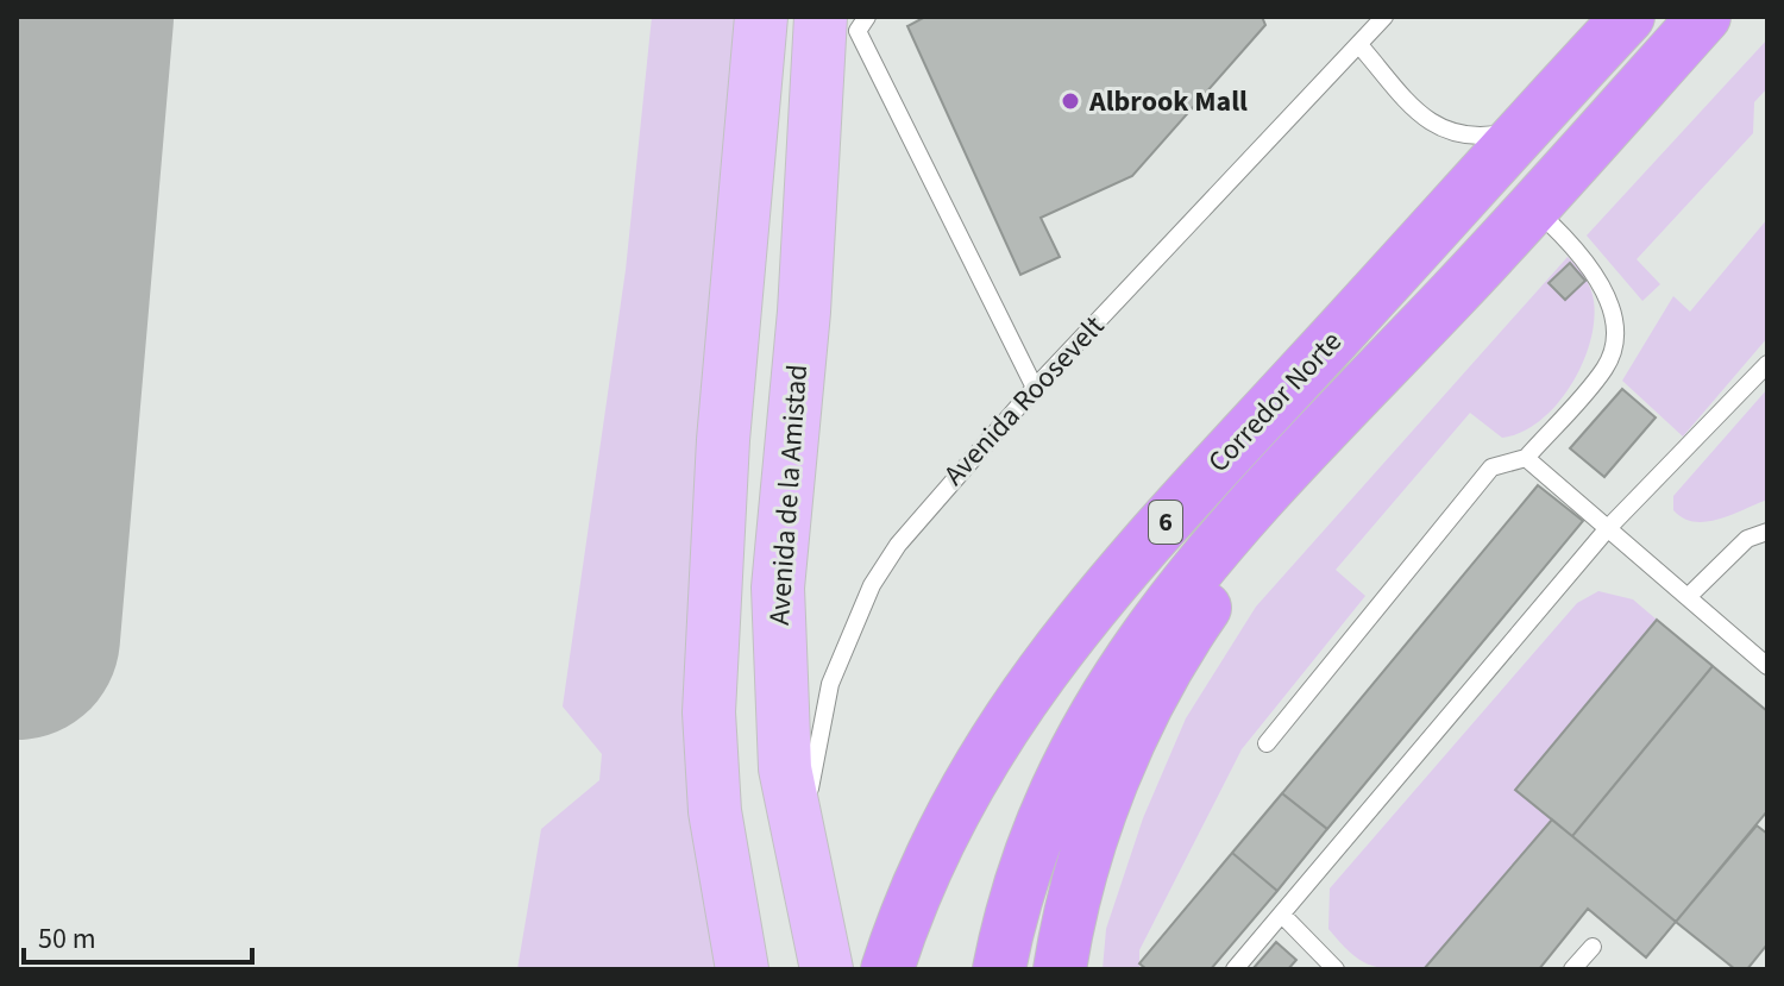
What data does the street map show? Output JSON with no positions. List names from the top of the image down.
{
  "streets": {
    "highway": ["Corredor Norte", "6"],
    "main road": ["Avenida de la Amistad"],
    "lane": ["Avenida Roosevelt"]
  },
  "crossings": [
    ["Avenida Roosevelt", "Avenida de la Amistad"]
  ],
  "places": ["Albrook Mall"],
  "scale_bar": "50 m"
}
